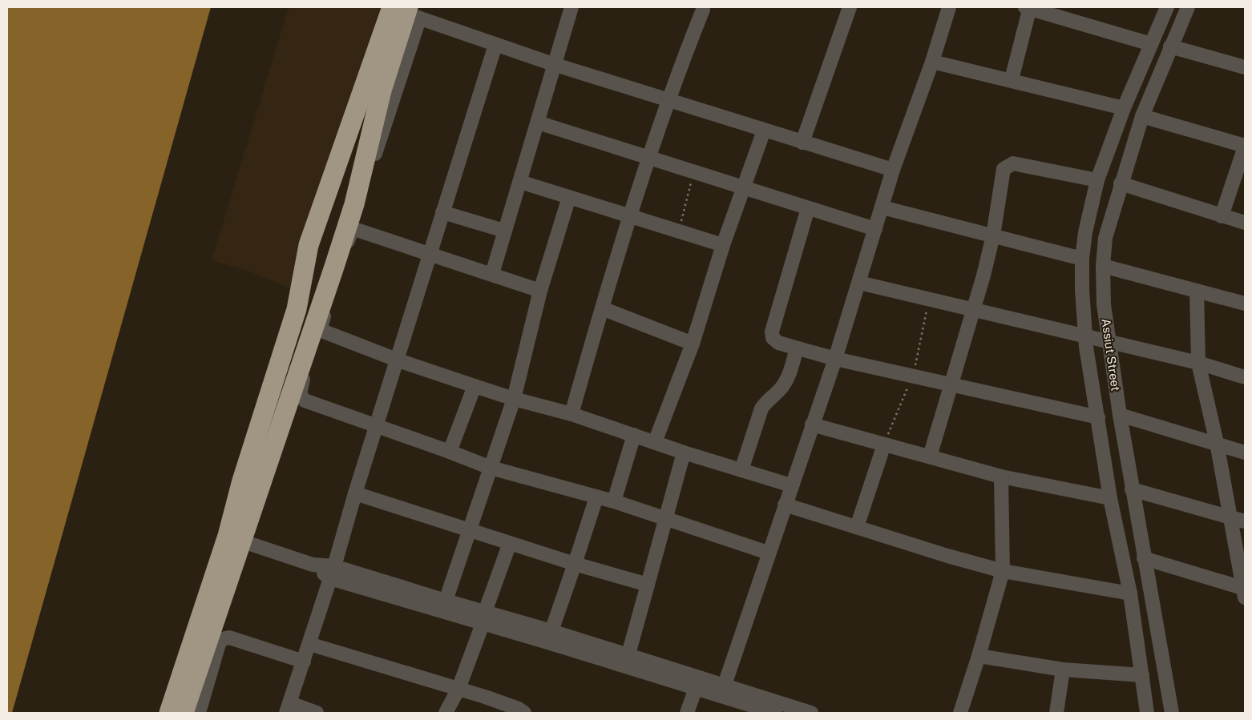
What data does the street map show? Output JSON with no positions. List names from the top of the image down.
{
  "streets": {
    "street": ["Assiut Street"]
  }
}
